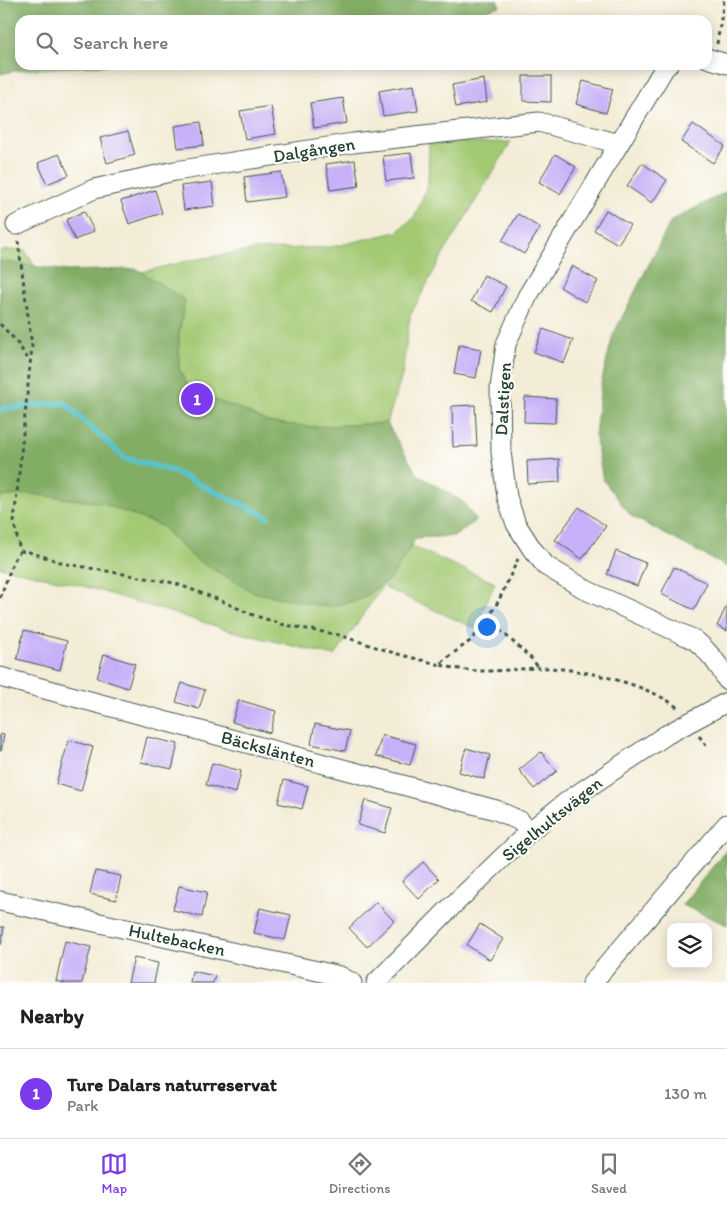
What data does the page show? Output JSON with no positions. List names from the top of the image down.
{
  "streets": {
    "street": [
      "Dalgången",
      "Dalstigen",
      "Bäckslänten",
      "Sigelhultsvägen",
      "Hultebacken"
    ]
  },
  "crossings": [
    ["Dalgången", "Dalstigen"],
    ["Bäckslänten", "Sigelhultsvägen"]
  ],
  "page": {
    "search": "Search here",
    "pins": "1",
    "heading": "Nearby",
    "list": [
      {
        "mark": "1",
        "name": "Ture Dalars naturreservat",
        "note": "Park",
        "value": "130 m"
      }
    ],
    "nav": ["Map", "Directions", "Saved"]
  }
}
